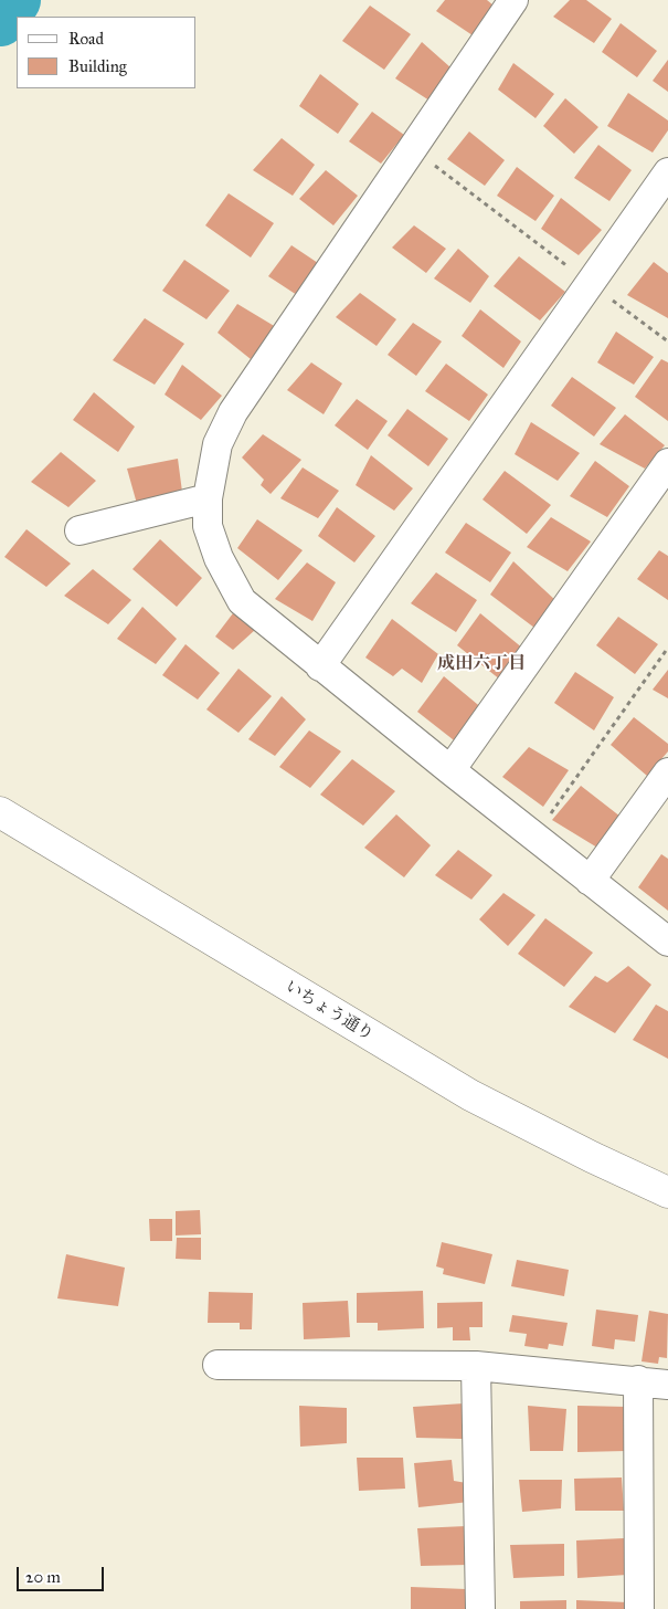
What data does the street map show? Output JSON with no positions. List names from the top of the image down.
{
  "streets": {
    "street": ["いちょう通り"]
  },
  "districts": ["成田六丁目"],
  "legend": ["Road", "Building"],
  "scale_bar": "20 m"
}
